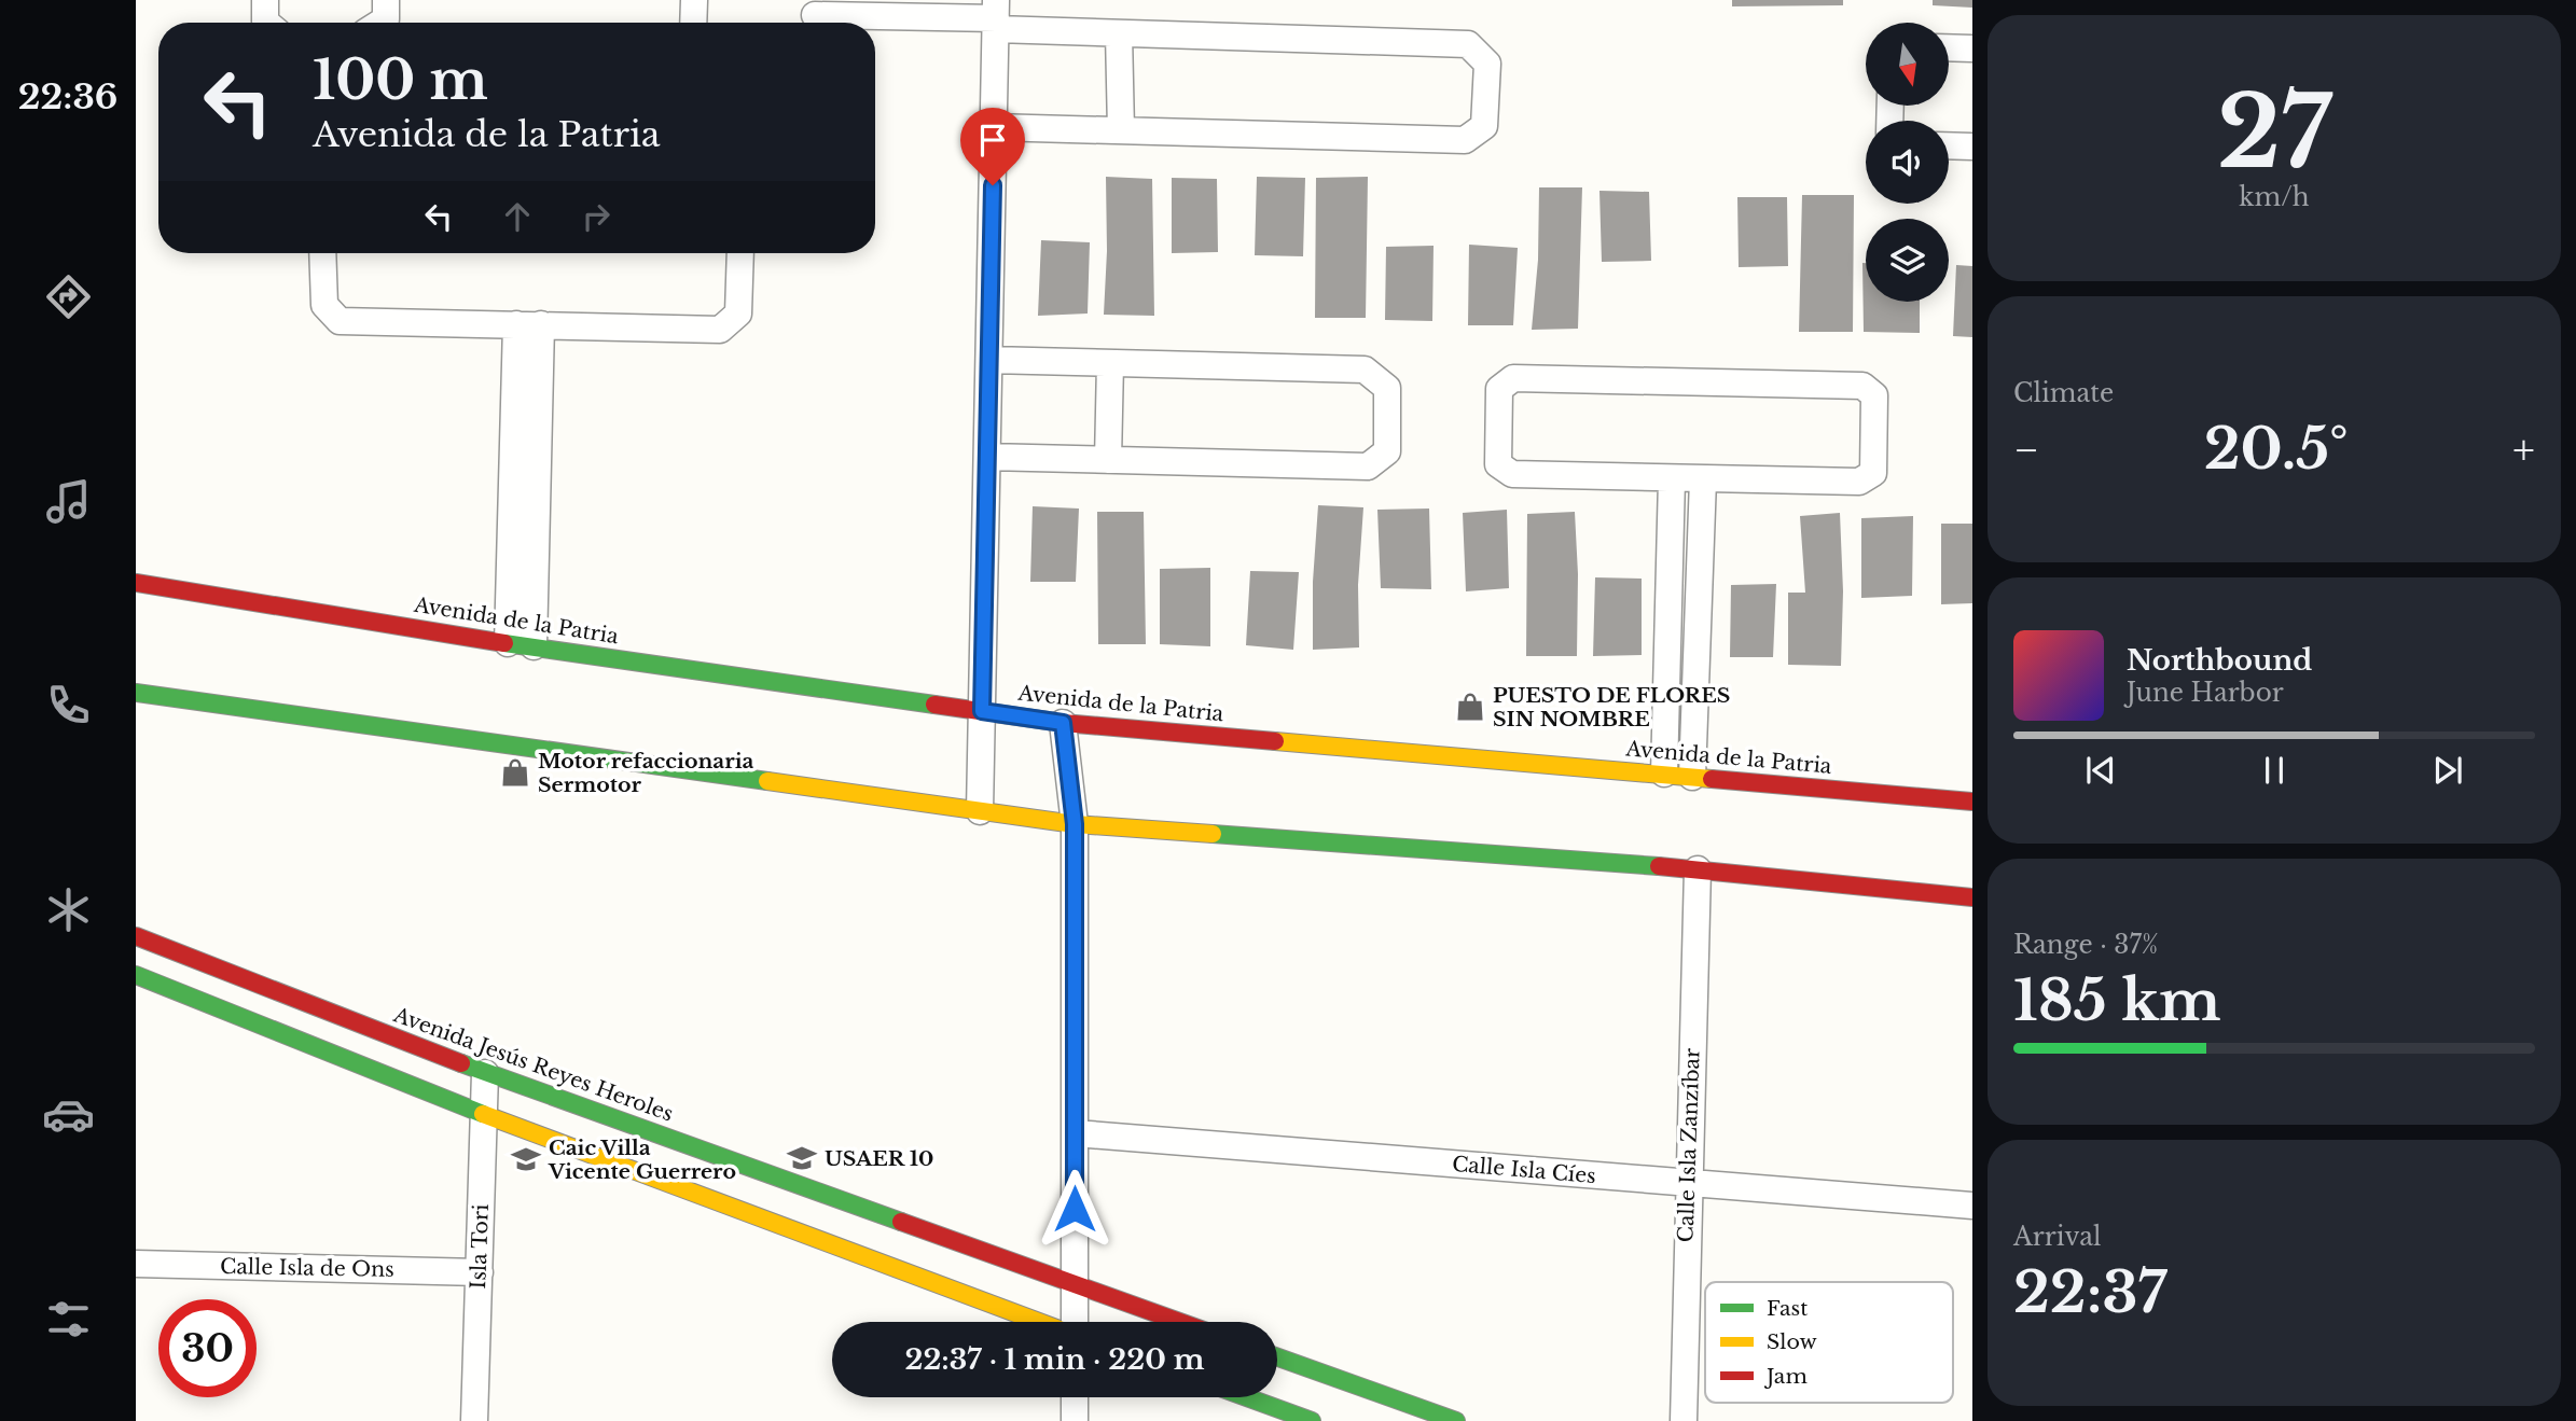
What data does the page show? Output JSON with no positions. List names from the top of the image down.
{
  "streets": {
    "main road": ["Avenida de la Patria", "Avenida Jesús Reyes Heroles"],
    "street": [
      "Calle Isla Zanzíbar",
      "Calle Isla Cíes",
      "Isla Tori",
      "Calle Isla de Ons"
    ]
  },
  "crossings": [
    ["Avenida Jesús Reyes Heroles", "Isla Tori"],
    ["Calle Isla Zanzíbar", "Calle Isla Cíes"],
    ["Isla Tori", "Calle Isla de Ons"]
  ],
  "places": {
    "shop": ["PUESTO DE FLORES SIN NOMBRE", "Motor refaccionaria Sermotor"],
    "school or university": ["USAER 10", "Caic Villa Vicente Guerrero"]
  },
  "legend": ["Fast", "Slow", "Jam"],
  "north": "bottom",
  "page": {
    "tabs": "22:36",
    "tile": [
      ["27", "km/h"],
      "Climate",
      ["Range · 37%", "185 km"],
      ["Arrival", "22:37"]
    ],
    "turn": ["100 m", "Avenida de la Patria"],
    "heat": ["−", "20.5°", "+"],
    "song": ["Northbound", "June Harbor"],
    "limit": "30",
    "trip": "22:37 · 1 min · 220 m"
  }
}
